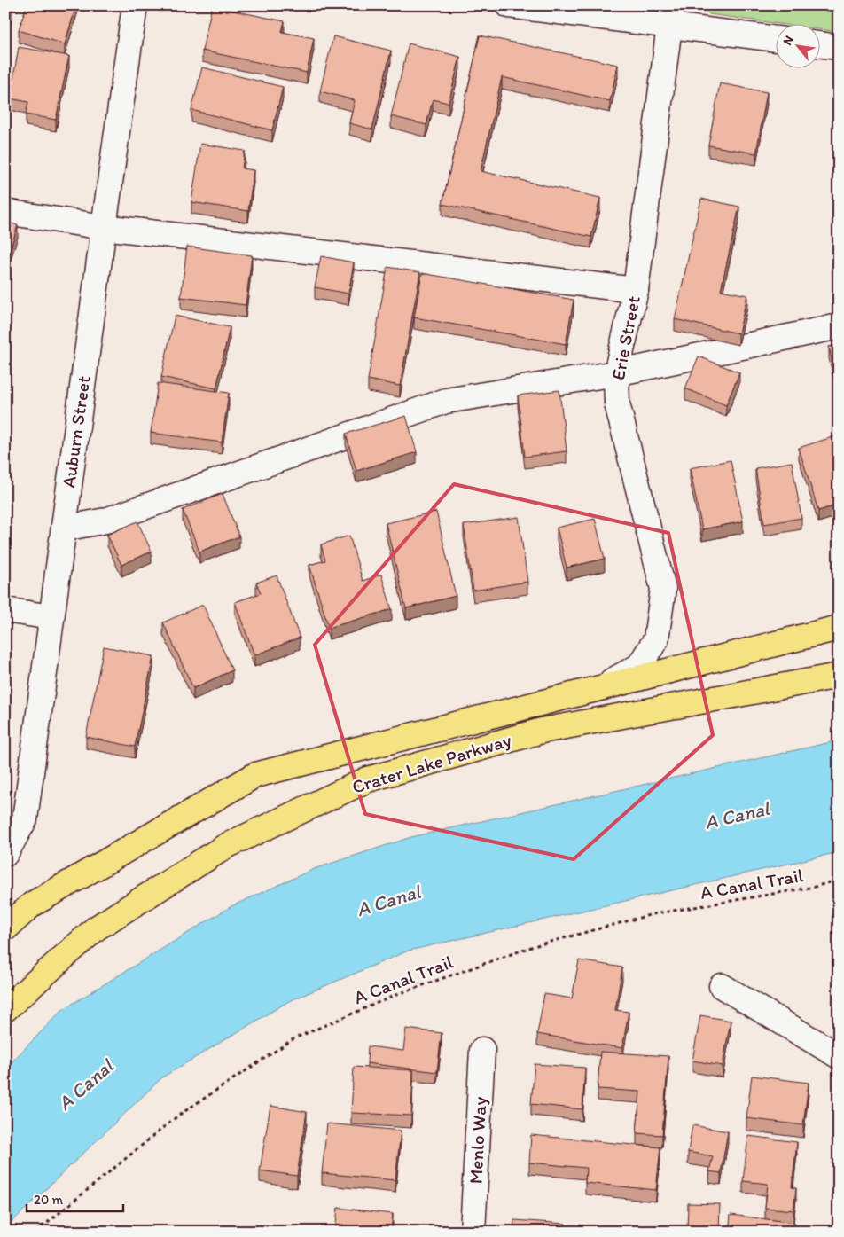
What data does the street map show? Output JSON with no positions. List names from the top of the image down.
{
  "streets": {
    "main road": ["Crater Lake Parkway"],
    "street": ["Erie Street", "Auburn Street", "Menlo Way"],
    "path": ["A Canal Trail"]
  },
  "crossings": [
    ["Erie Street", "Crater Lake Parkway"]
  ],
  "water": ["A Canal"],
  "scale_bar": "20 m",
  "north": "top left"
}
